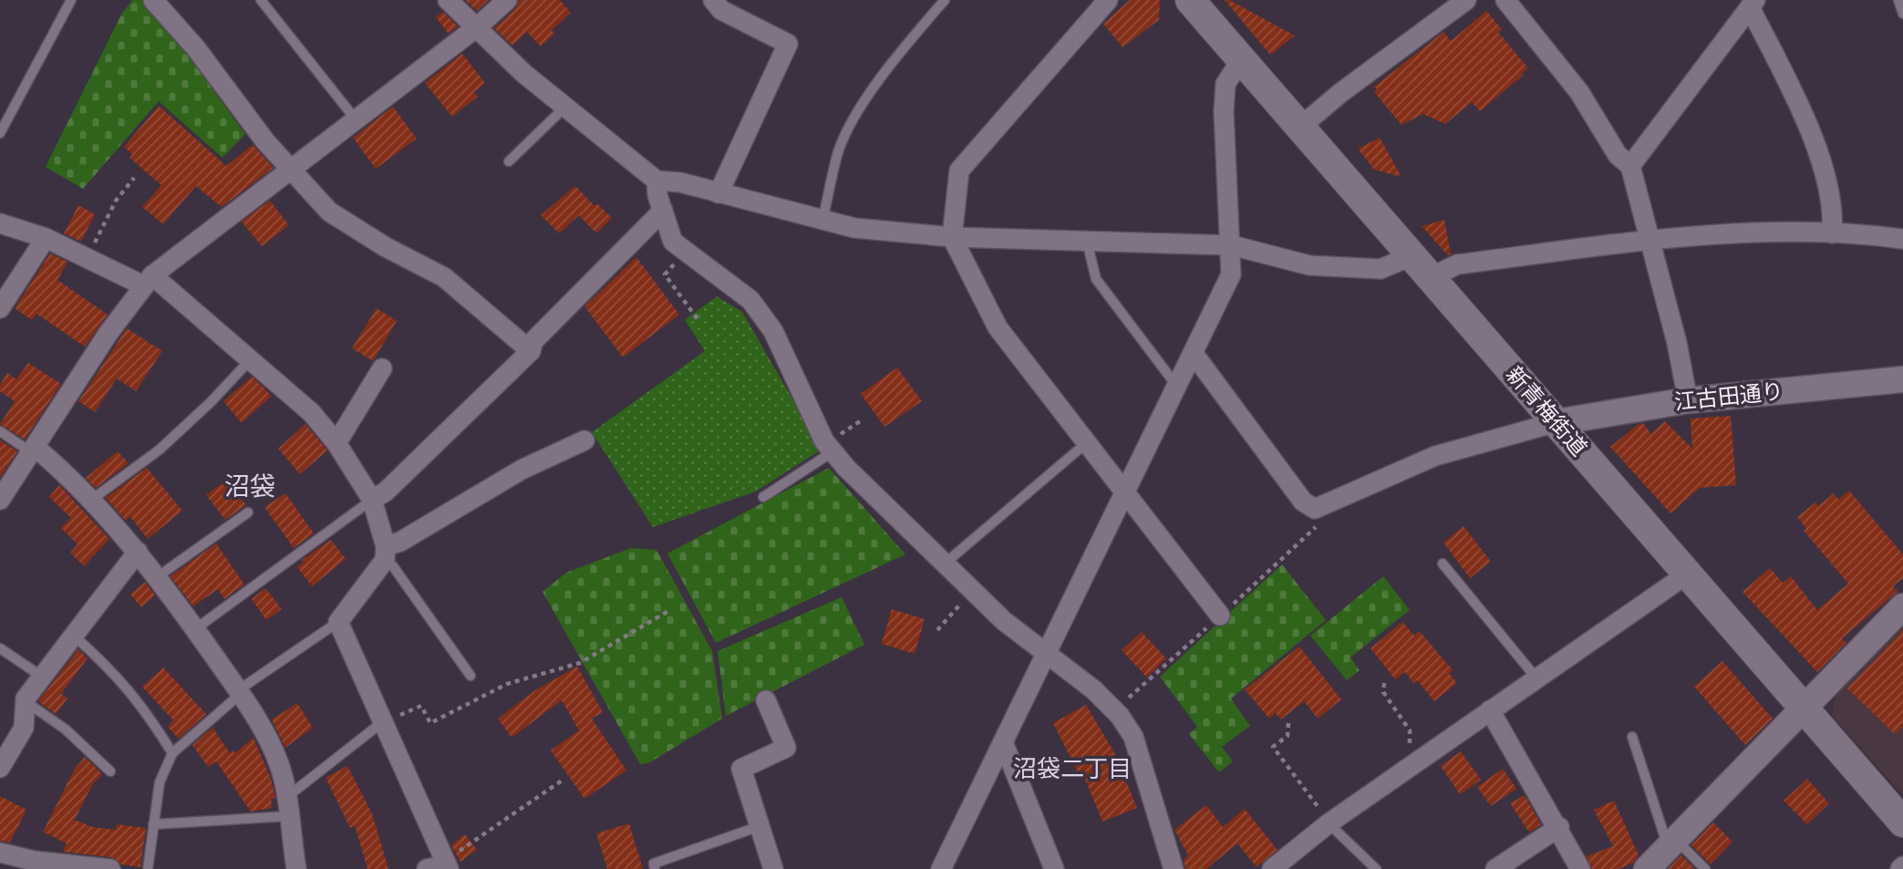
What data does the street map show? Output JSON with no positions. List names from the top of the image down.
{
  "streets": {
    "main road": ["新青梅街道"],
    "street": ["江古田通り"]
  },
  "crossings": [
    ["江古田通り", "新青梅街道"]
  ],
  "districts": ["沼袋", "沼袋二丁目"]
}
